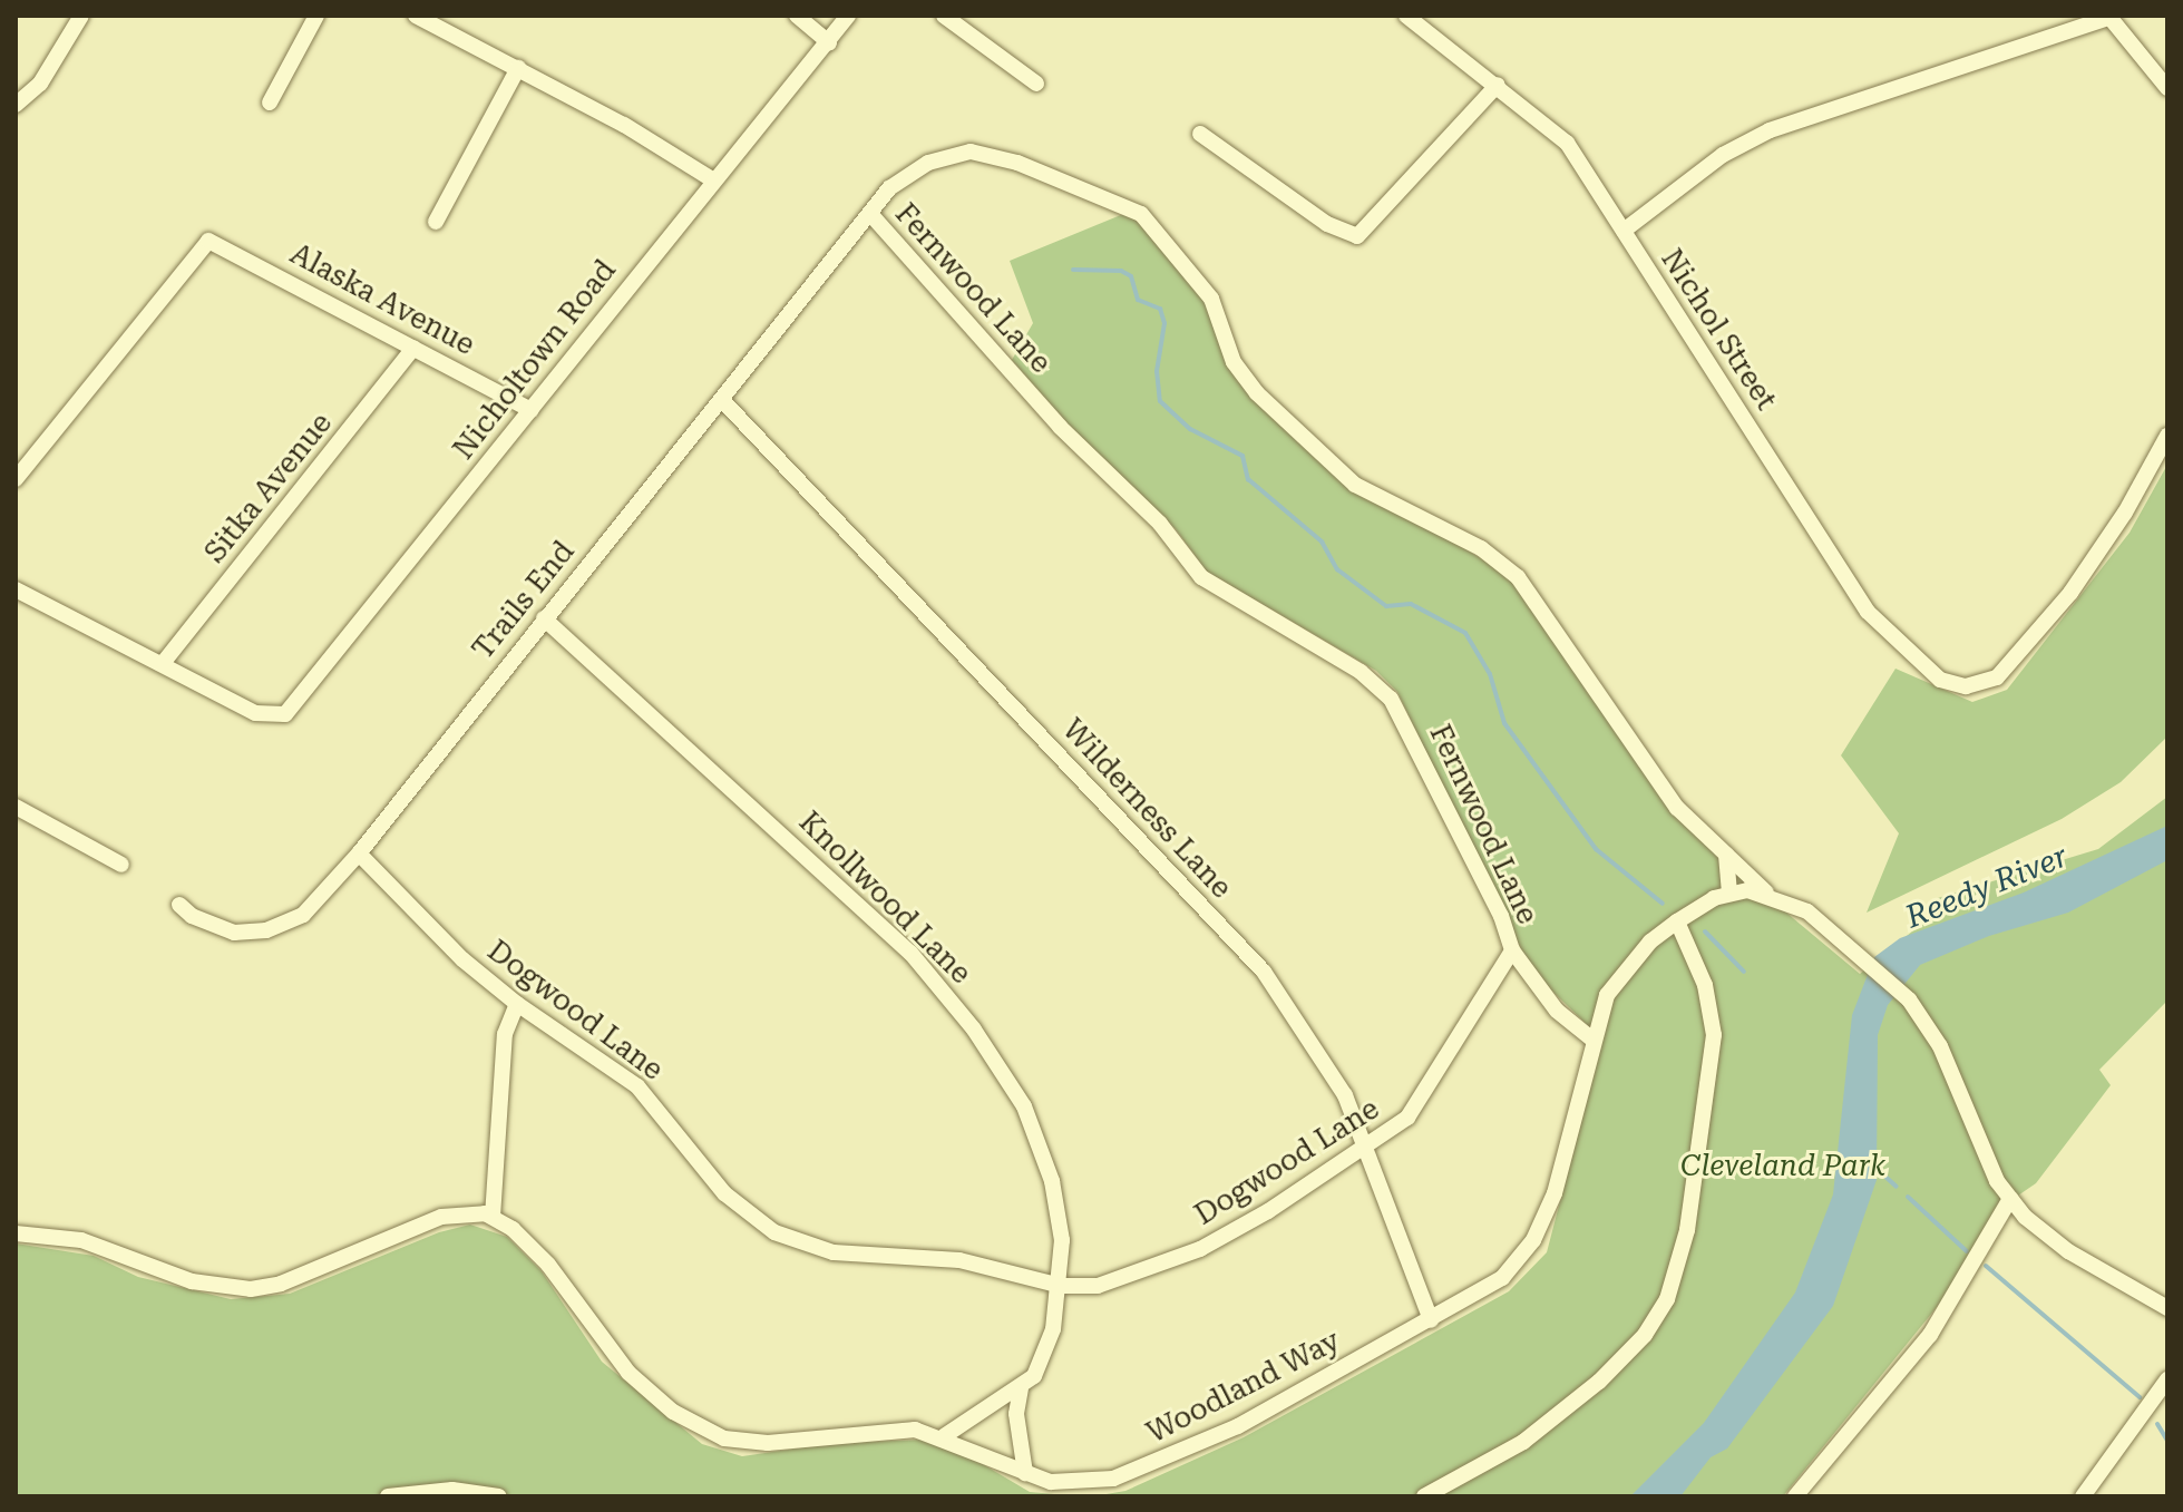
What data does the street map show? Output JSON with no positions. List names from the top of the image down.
{
  "streets": {
    "street": [
      "Fernwood Lane",
      "Alaska Avenue",
      "Nichol Street",
      "Nicholtown Road",
      "Sitka Avenue",
      "Trails End",
      "Wilderness Lane",
      "Knollwood Lane",
      "Dogwood Lane",
      "Woodland Way"
    ]
  },
  "crossings": [
    ["Fernwood Lane", "Trails End"],
    ["Fernwood Lane", "Dogwood Lane"],
    ["Fernwood Lane", "Woodland Way"],
    ["Alaska Avenue", "Nicholtown Road"],
    ["Alaska Avenue", "Sitka Avenue"],
    ["Nicholtown Road", "Sitka Avenue"],
    ["Trails End", "Wilderness Lane"],
    ["Trails End", "Knollwood Lane"],
    ["Trails End", "Dogwood Lane"],
    ["Wilderness Lane", "Dogwood Lane"],
    ["Wilderness Lane", "Woodland Way"],
    ["Knollwood Lane", "Dogwood Lane"],
    ["Knollwood Lane", "Woodland Way"]
  ],
  "water": ["Reedy River"],
  "parks": ["Cleveland Park"]
}
